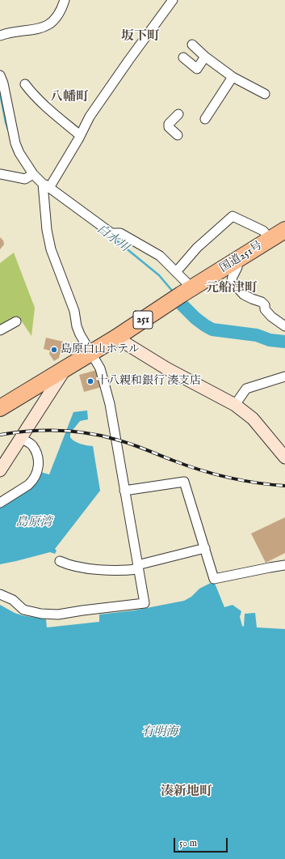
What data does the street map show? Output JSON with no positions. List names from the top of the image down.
{
  "streets": {
    "highway": ["国道251号", "251"]
  },
  "districts": [
    "坂下町",
    "八幡町",
    "元船津町",
    "湊新地町"
  ],
  "water": ["白水川", "島原湾", "有明海"],
  "places": ["島原白山ホテル", "十八親和銀行 湊支店"],
  "scale_bar": "50 m"
}
